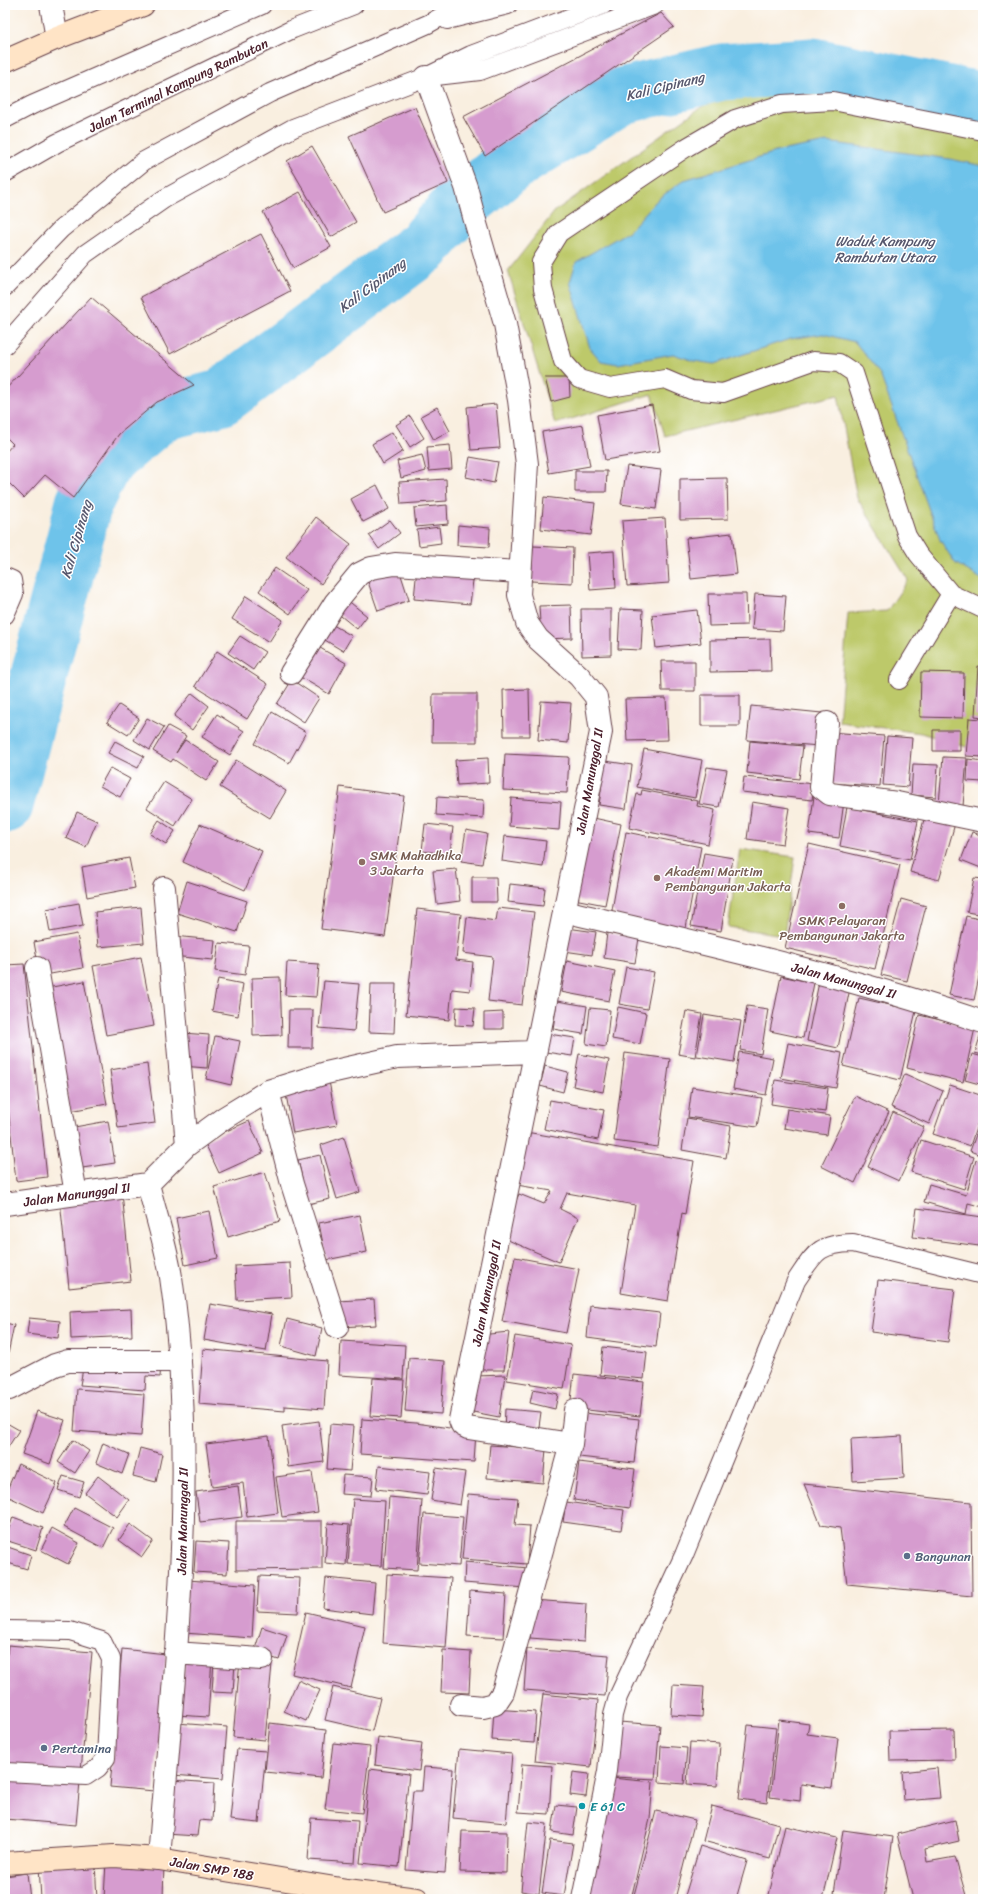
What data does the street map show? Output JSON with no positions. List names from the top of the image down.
{
  "streets": {
    "street": ["Jalan Manunggal II", "Jalan SMP 188"],
    "lane": ["Jalan Terminal Kampung Rambutan"]
  },
  "crossings": [
    ["Jalan Manunggal II", "Jalan SMP 188"]
  ],
  "water": ["Kali Cipinang", "Waduk Kampung Rambutan Utara"],
  "places": [
    "SMK Mahadhika 3 Jakarta",
    "Akademi Maritim Pembangunan Jakarta",
    "SMK Pelayaran Pembangunan Jakarta",
    "Bangunan",
    "Pertamina",
    "E 61 C"
  ]
}
